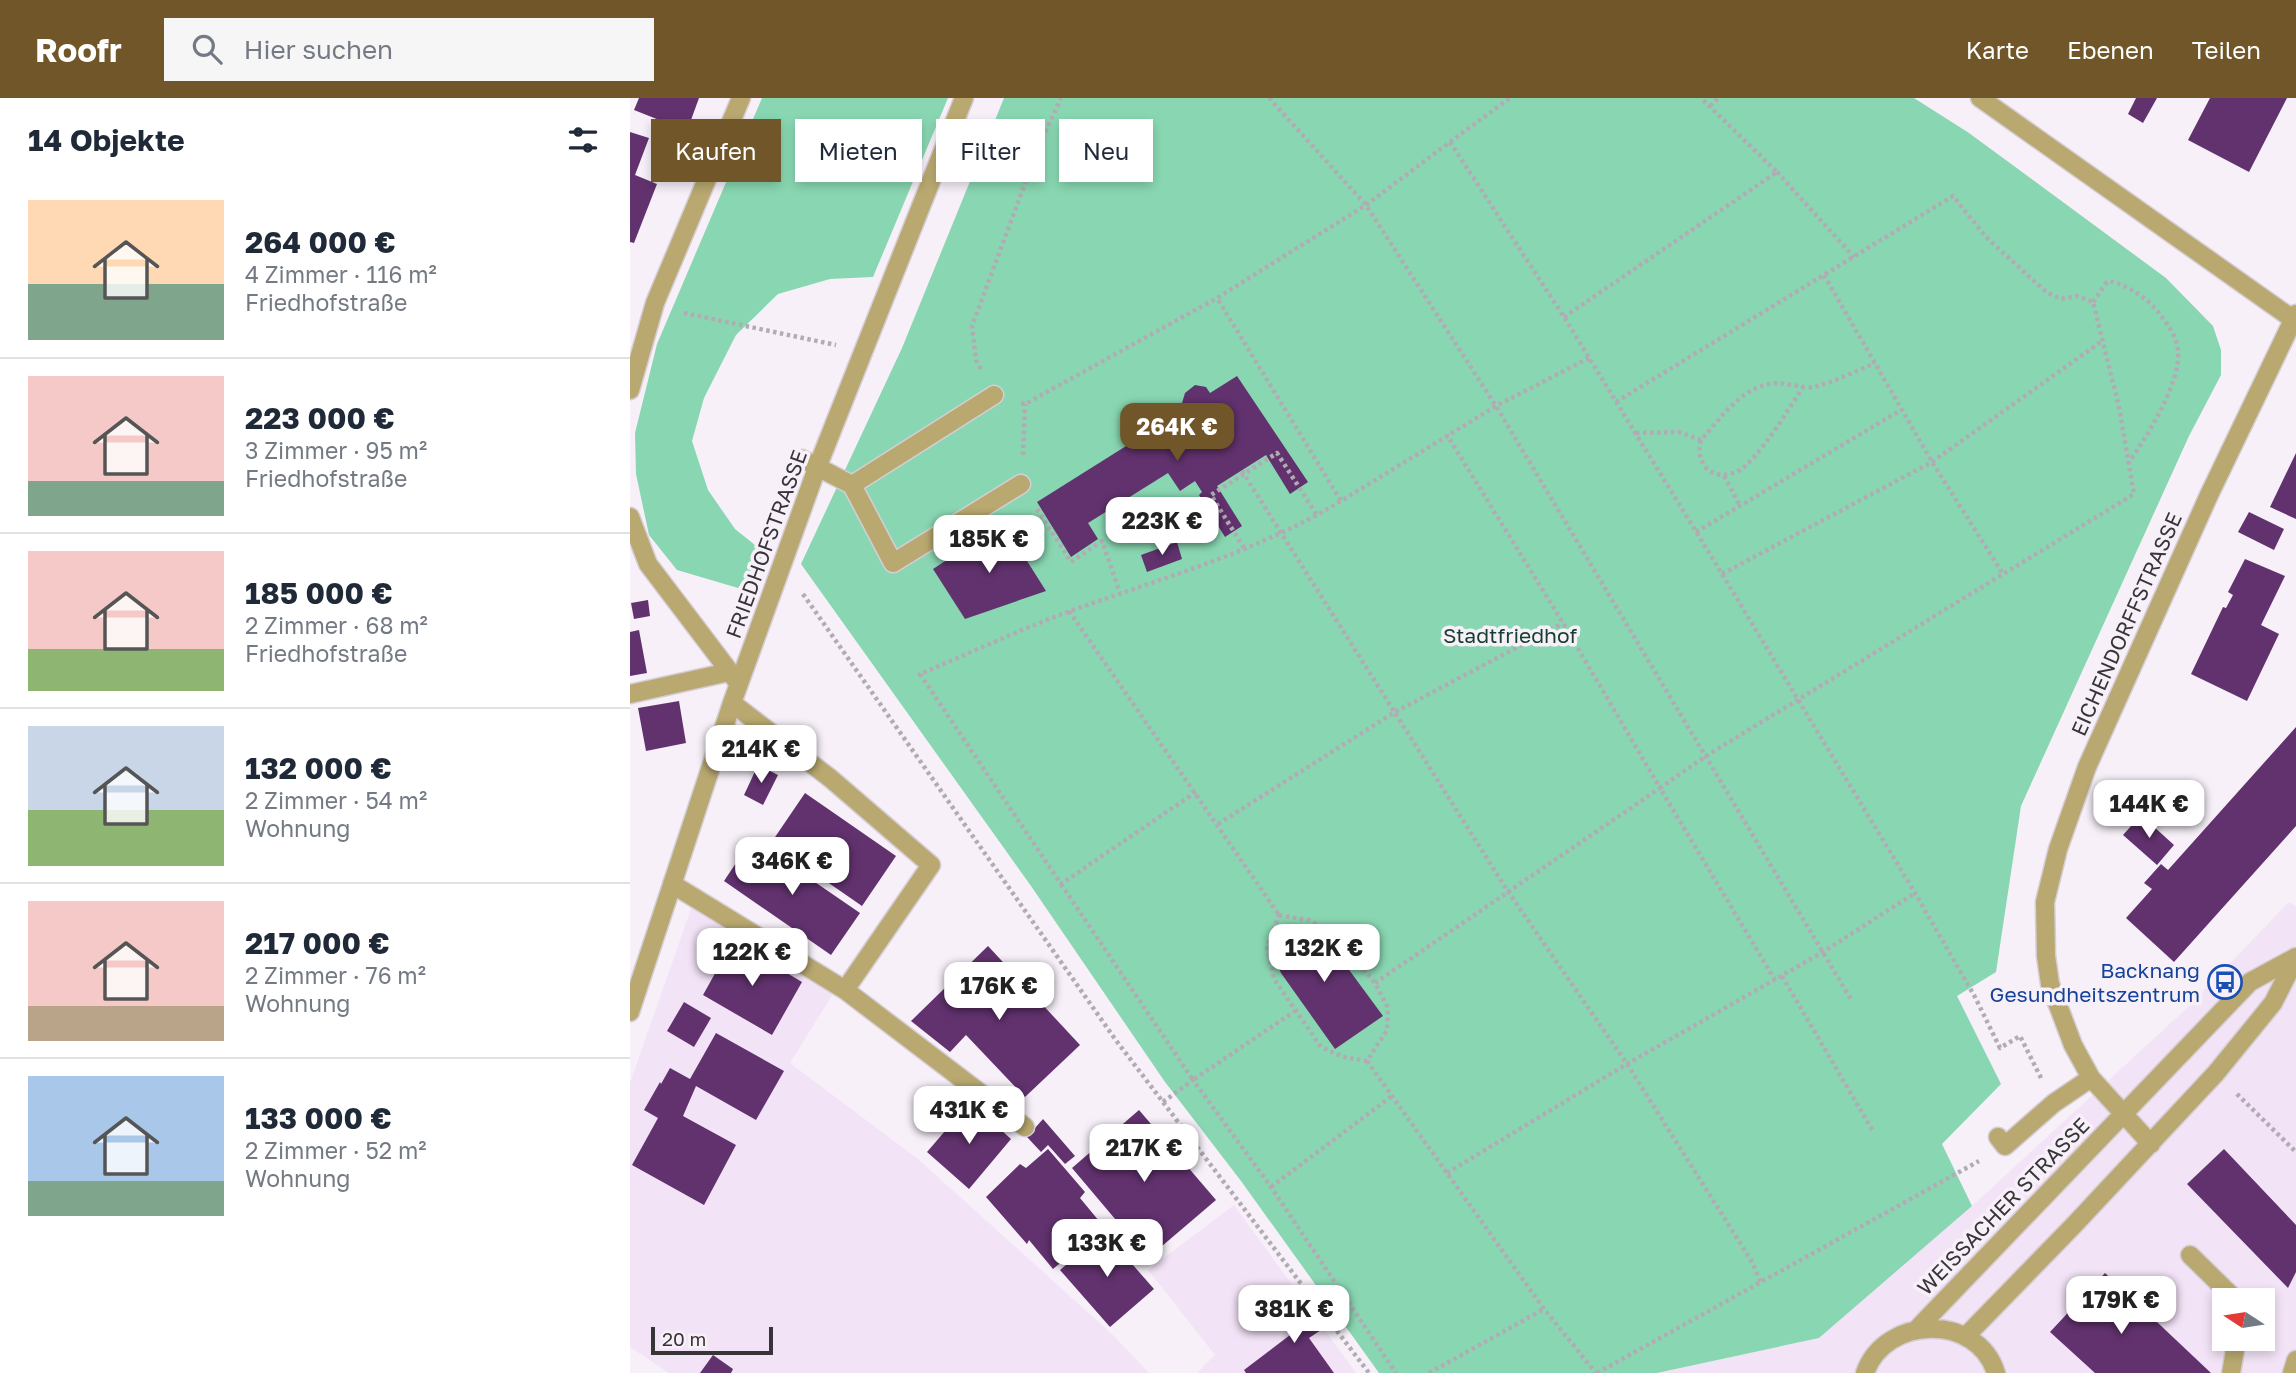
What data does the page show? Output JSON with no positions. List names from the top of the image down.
{
  "streets": {
    "street": ["FRIEDHOFSTRASSE", "EICHENDORFFSTRASSE", "WEISSACHER STRASSE"]
  },
  "crossings": [
    ["EICHENDORFFSTRASSE", "WEISSACHER STRASSE"]
  ],
  "parks": ["Stadtfriedhof"],
  "places": {
    "bus stop": ["Backnang Gesundheitszentrum"]
  },
  "scale_bar": "20 m",
  "north": "left",
  "page": {
    "header": "Roofr",
    "search": "Hier suchen",
    "nav": ["Karte", "Ebenen", "Teilen"],
    "heading": "14 Objekte",
    "chip": [
      "Kaufen",
      "Mieten",
      "Filter",
      "Neu"
    ],
    "list": [
      {
        "name": "264 000 €",
        "note": "4 Zimmer · 116 m² · Friedhofstraße"
      },
      {
        "name": "223 000 €",
        "note": "3 Zimmer · 95 m² · Friedhofstraße"
      },
      {
        "name": "185 000 €",
        "note": "2 Zimmer · 68 m² · Friedhofstraße"
      },
      {
        "name": "132 000 €",
        "note": "2 Zimmer · 54 m² · Wohnung"
      },
      {
        "name": "217 000 €",
        "note": "2 Zimmer · 76 m² · Wohnung"
      },
      {
        "name": "133 000 €",
        "note": "2 Zimmer · 52 m² · Wohnung"
      }
    ],
    "price": [
      "264K €",
      "223K €",
      "185K €",
      "214K €",
      "144K €",
      "346K €",
      "132K €",
      "122K €",
      "176K €",
      "431K €",
      "217K €",
      "133K €",
      "179K €",
      "381K €"
    ],
    "scale": "20 m"
  }
}
